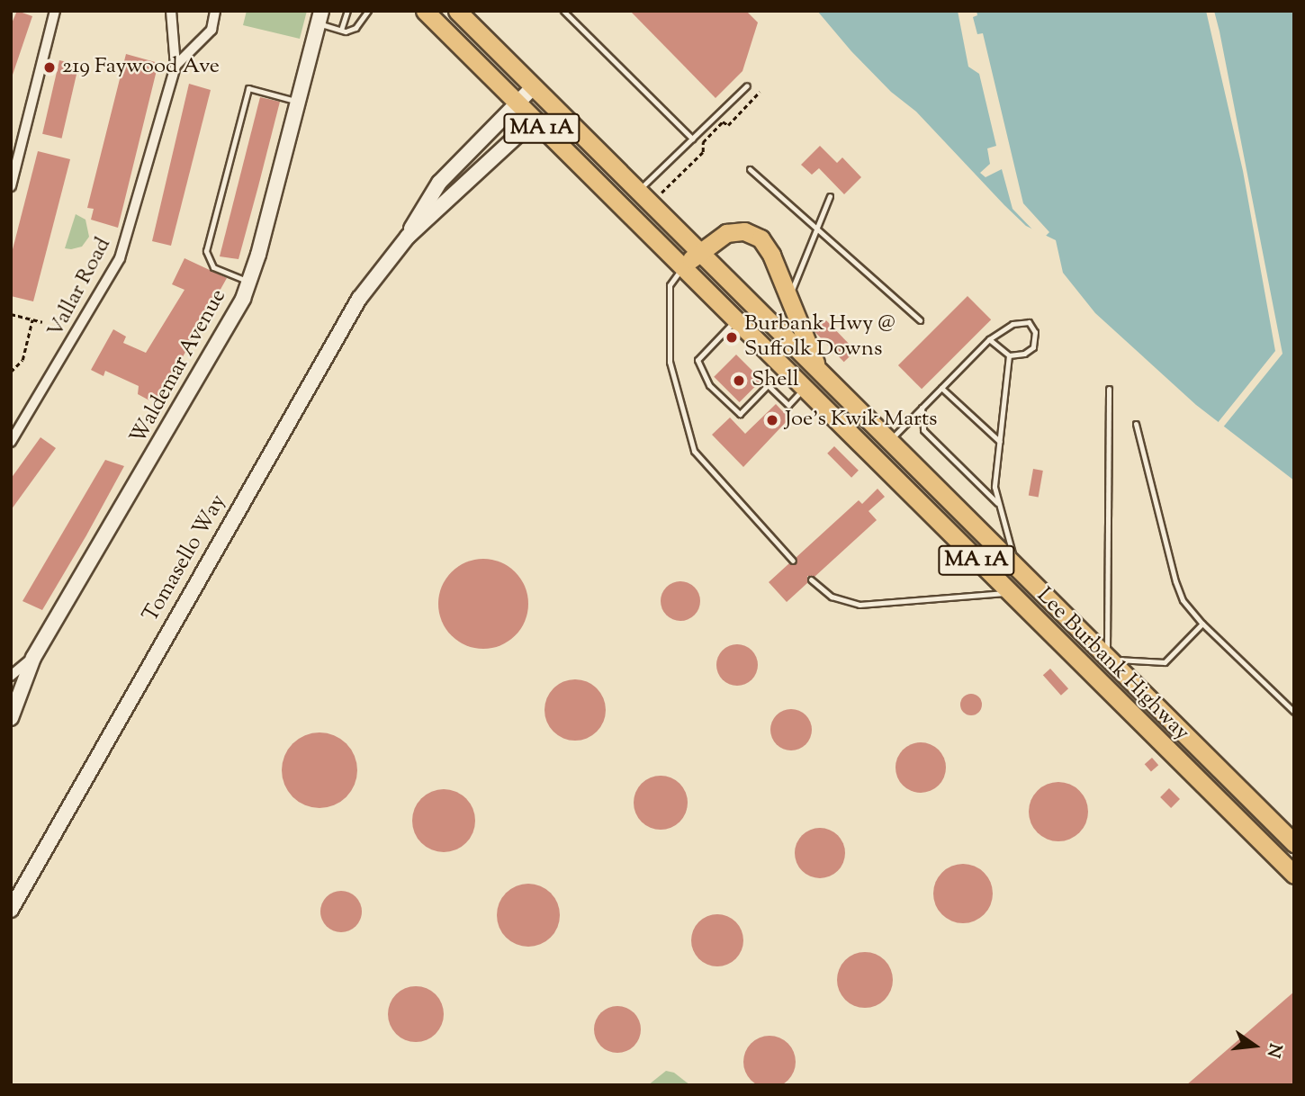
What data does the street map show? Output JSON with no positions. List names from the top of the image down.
{
  "streets": {
    "highway": ["MA 1A", "Lee Burbank Highway"],
    "street": ["Vallar Road", "Waldemar Avenue", "Tomasello Way"]
  },
  "crossings": [
    ["MA 1A", "Tomasello Way"],
    ["MA 1A", "Lee Burbank Highway"],
    ["Tomasello Way", "Lee Burbank Highway"]
  ],
  "places": [
    "219 Faywood Ave",
    "Burbank Hwy @ Suffolk Downs",
    "Shell",
    "Joe's Kwik Marts"
  ],
  "north": "right"
}
